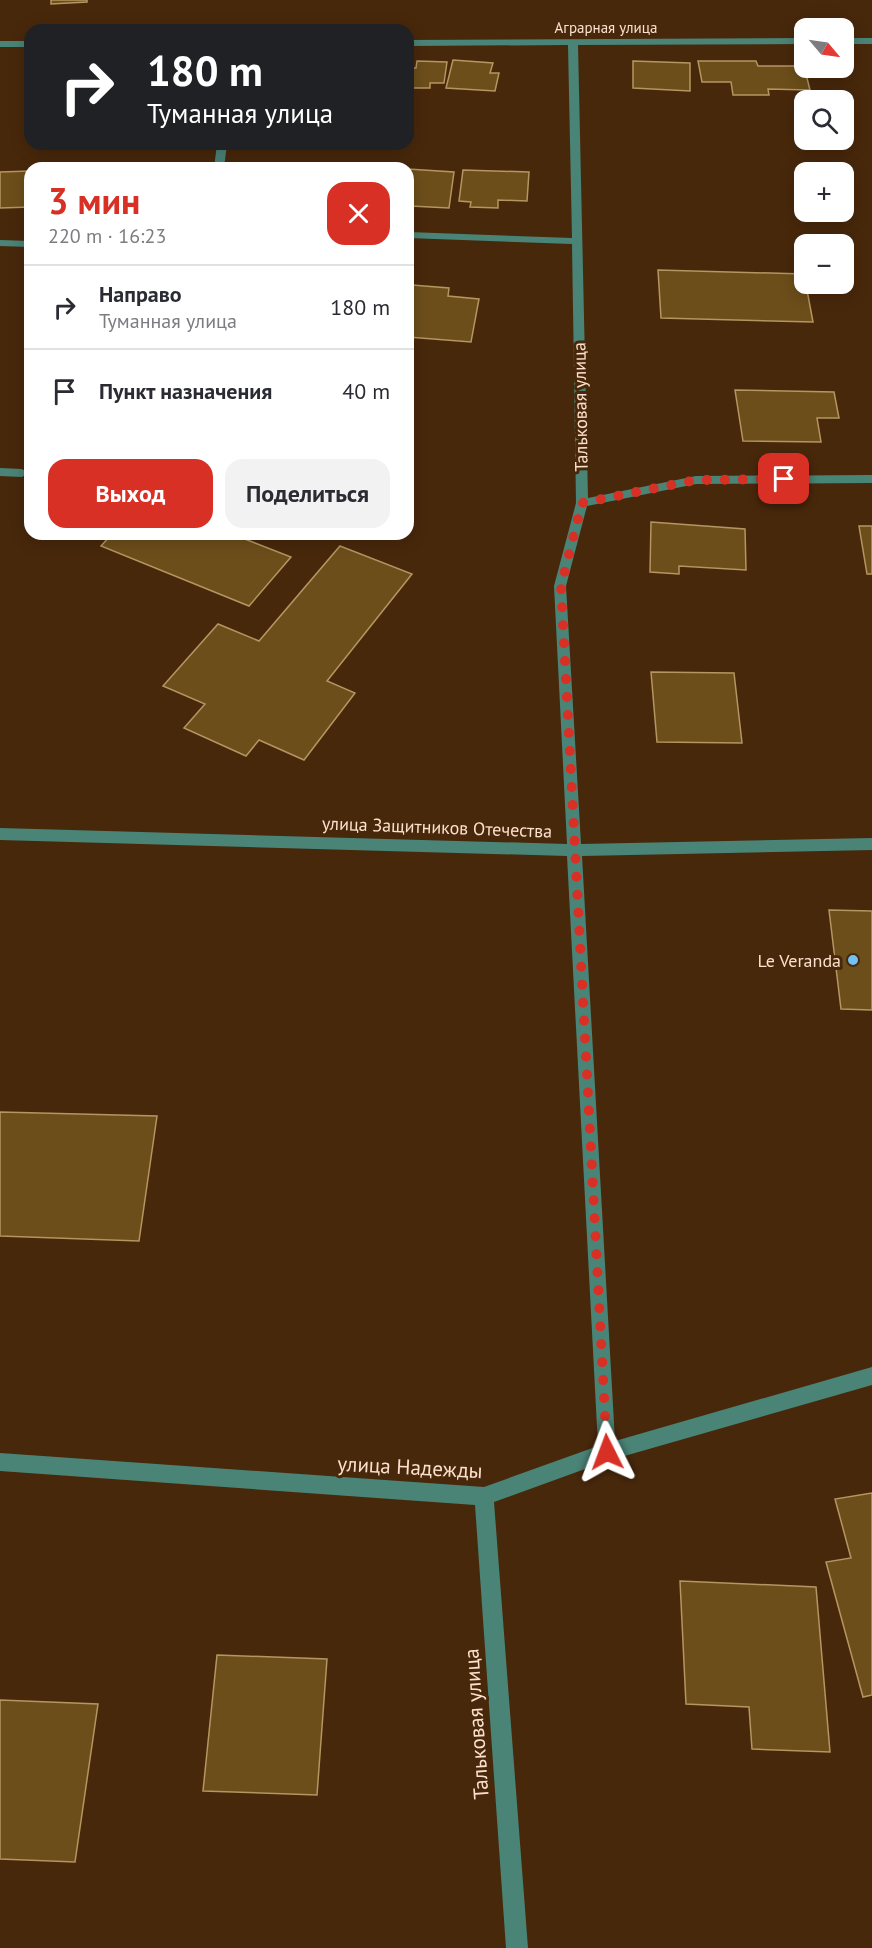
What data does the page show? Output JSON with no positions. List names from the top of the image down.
{
  "streets": {
    "street": [
      "Аграрная улица",
      "Тальковая улица",
      "улица Защитников Отечества",
      "улица Надежды"
    ]
  },
  "crossings": [
    ["Аграрная улица", "Тальковая улица"],
    ["Тальковая улица", "улица Защитников Отечества"],
    ["Тальковая улица", "улица Надежды"]
  ],
  "places": ["Le Veranda"],
  "north": "bottom right",
  "page": {
    "map_buttons": ["+", "−"],
    "turn": ["180 m", "Туманная улица"],
    "heading": ["3 мин", "220 m · 16:23"],
    "list": [
      {
        "name": "Направо",
        "note": "Туманная улица",
        "value": "180 m"
      },
      {
        "name": "Пункт назначения",
        "value": "40 m"
      }
    ],
    "buttons": ["Выход", "Поделиться"]
  }
}
